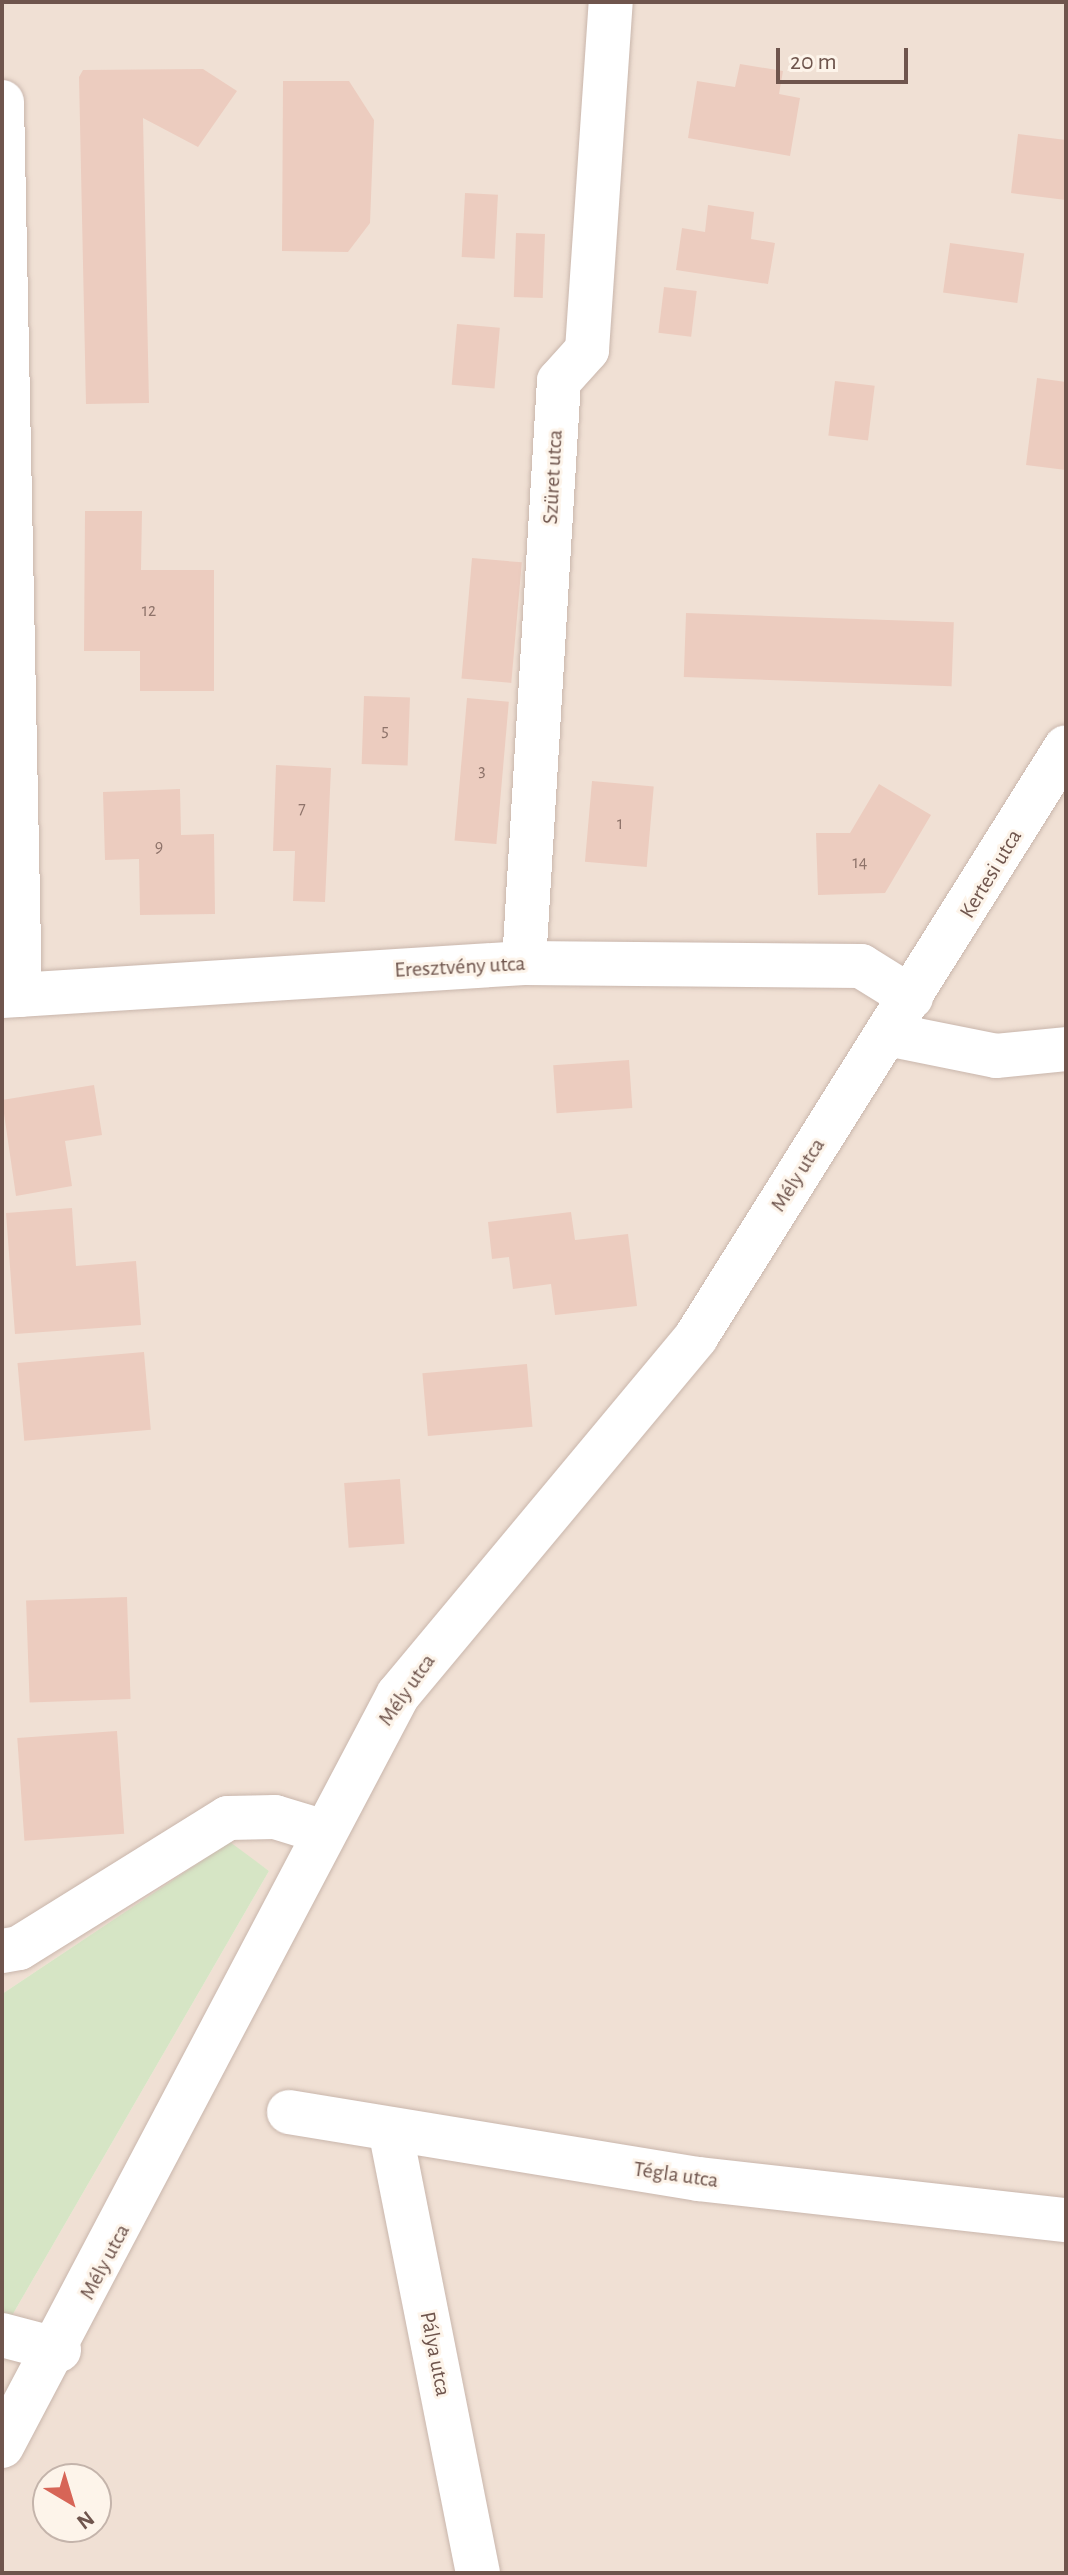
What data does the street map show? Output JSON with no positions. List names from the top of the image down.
{
  "streets": {
    "street": [
      "Szüret utca",
      "Kertesi utca",
      "Eresztvény utca",
      "Mély utca",
      "Tégla utca",
      "Pálya utca"
    ]
  },
  "crossings": [
    ["Szüret utca", "Eresztvény utca"],
    ["Kertesi utca", "Eresztvény utca"],
    ["Kertesi utca", "Mély utca"],
    ["Eresztvény utca", "Mély utca"],
    ["Tégla utca", "Pálya utca"]
  ],
  "house_numbers": [
    "12",
    "5",
    "3",
    "7",
    "1",
    "9",
    "14"
  ],
  "scale_bar": "20 m",
  "north": "bottom right"
}
